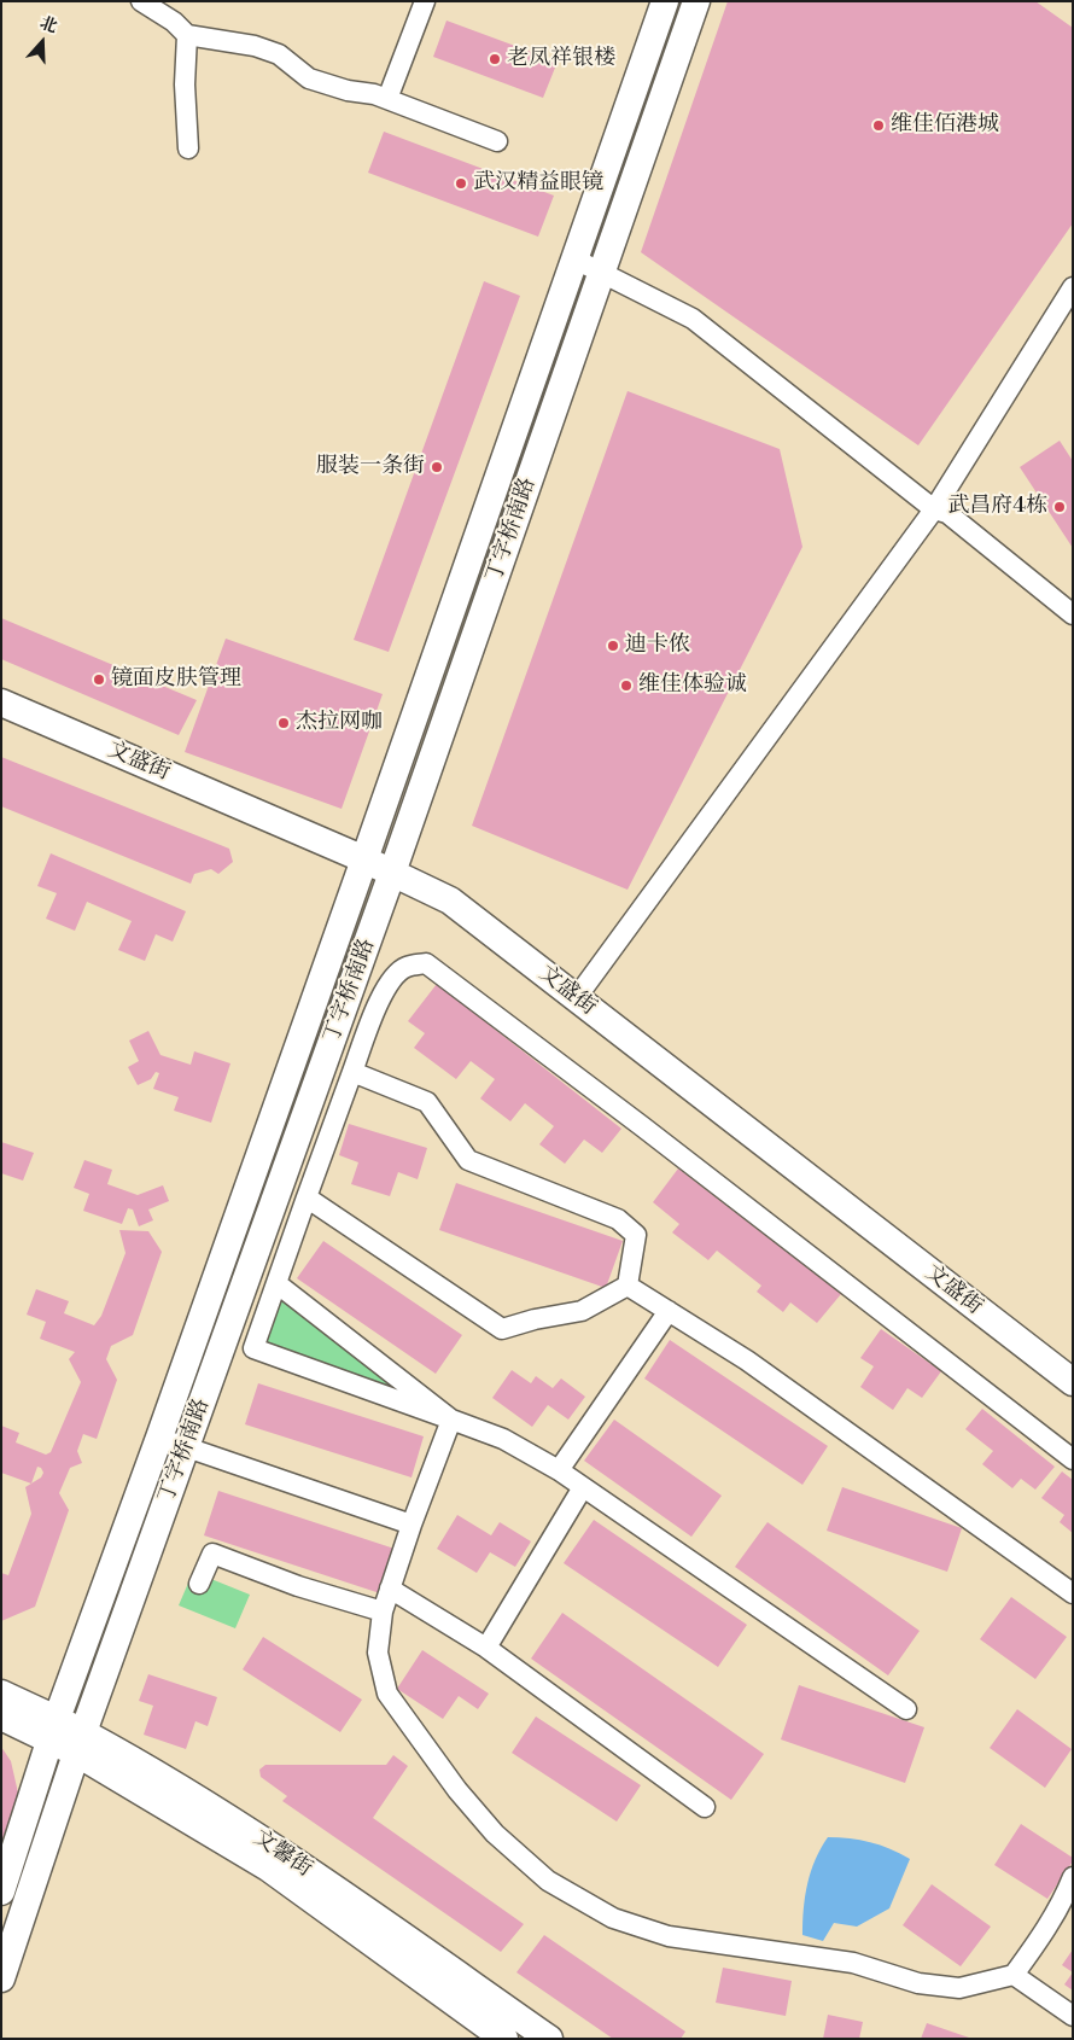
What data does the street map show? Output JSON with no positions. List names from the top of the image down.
{
  "streets": {
    "main road": ["丁字桥南路", "文盛街", "文馨街"]
  },
  "crossings": [
    ["丁字桥南路", "文盛街"],
    ["丁字桥南路", "文馨街"]
  ],
  "places": [
    "老凤祥银楼",
    "维佳佰港城",
    "武汉精益眼镜",
    "服装一条街",
    "武昌府4栋",
    "迪卡侬",
    "镜面皮肤管理",
    "维佳体验诚",
    "杰拉网咖"
  ],
  "north": "top"
}
